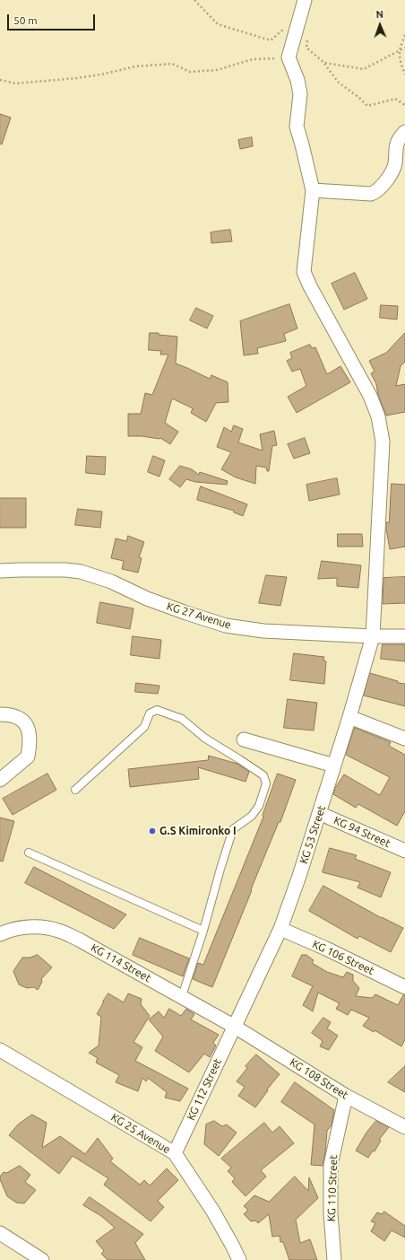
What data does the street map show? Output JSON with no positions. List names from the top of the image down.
{
  "streets": {
    "street": [
      "KG 27 Avenue",
      "KG 94 Street",
      "KG 53 Street",
      "KG 106 Street",
      "KG 114 Street",
      "KG 108 Street",
      "KG 112 Street",
      "KG 25 Avenue",
      "KG 110 Street"
    ]
  },
  "crossings": [
    ["KG 27 Avenue", "KG 53 Street"],
    ["KG 94 Street", "KG 53 Street"],
    ["KG 53 Street", "KG 106 Street"],
    ["KG 53 Street", "KG 114 Street"],
    ["KG 53 Street", "KG 108 Street"],
    ["KG 53 Street", "KG 112 Street"],
    ["KG 114 Street", "KG 108 Street"],
    ["KG 114 Street", "KG 112 Street"],
    ["KG 108 Street", "KG 112 Street"],
    ["KG 108 Street", "KG 110 Street"],
    ["KG 112 Street", "KG 25 Avenue"]
  ],
  "places": ["G.S Kimironko I"],
  "scale_bar": "50 m",
  "north": "top"
}
